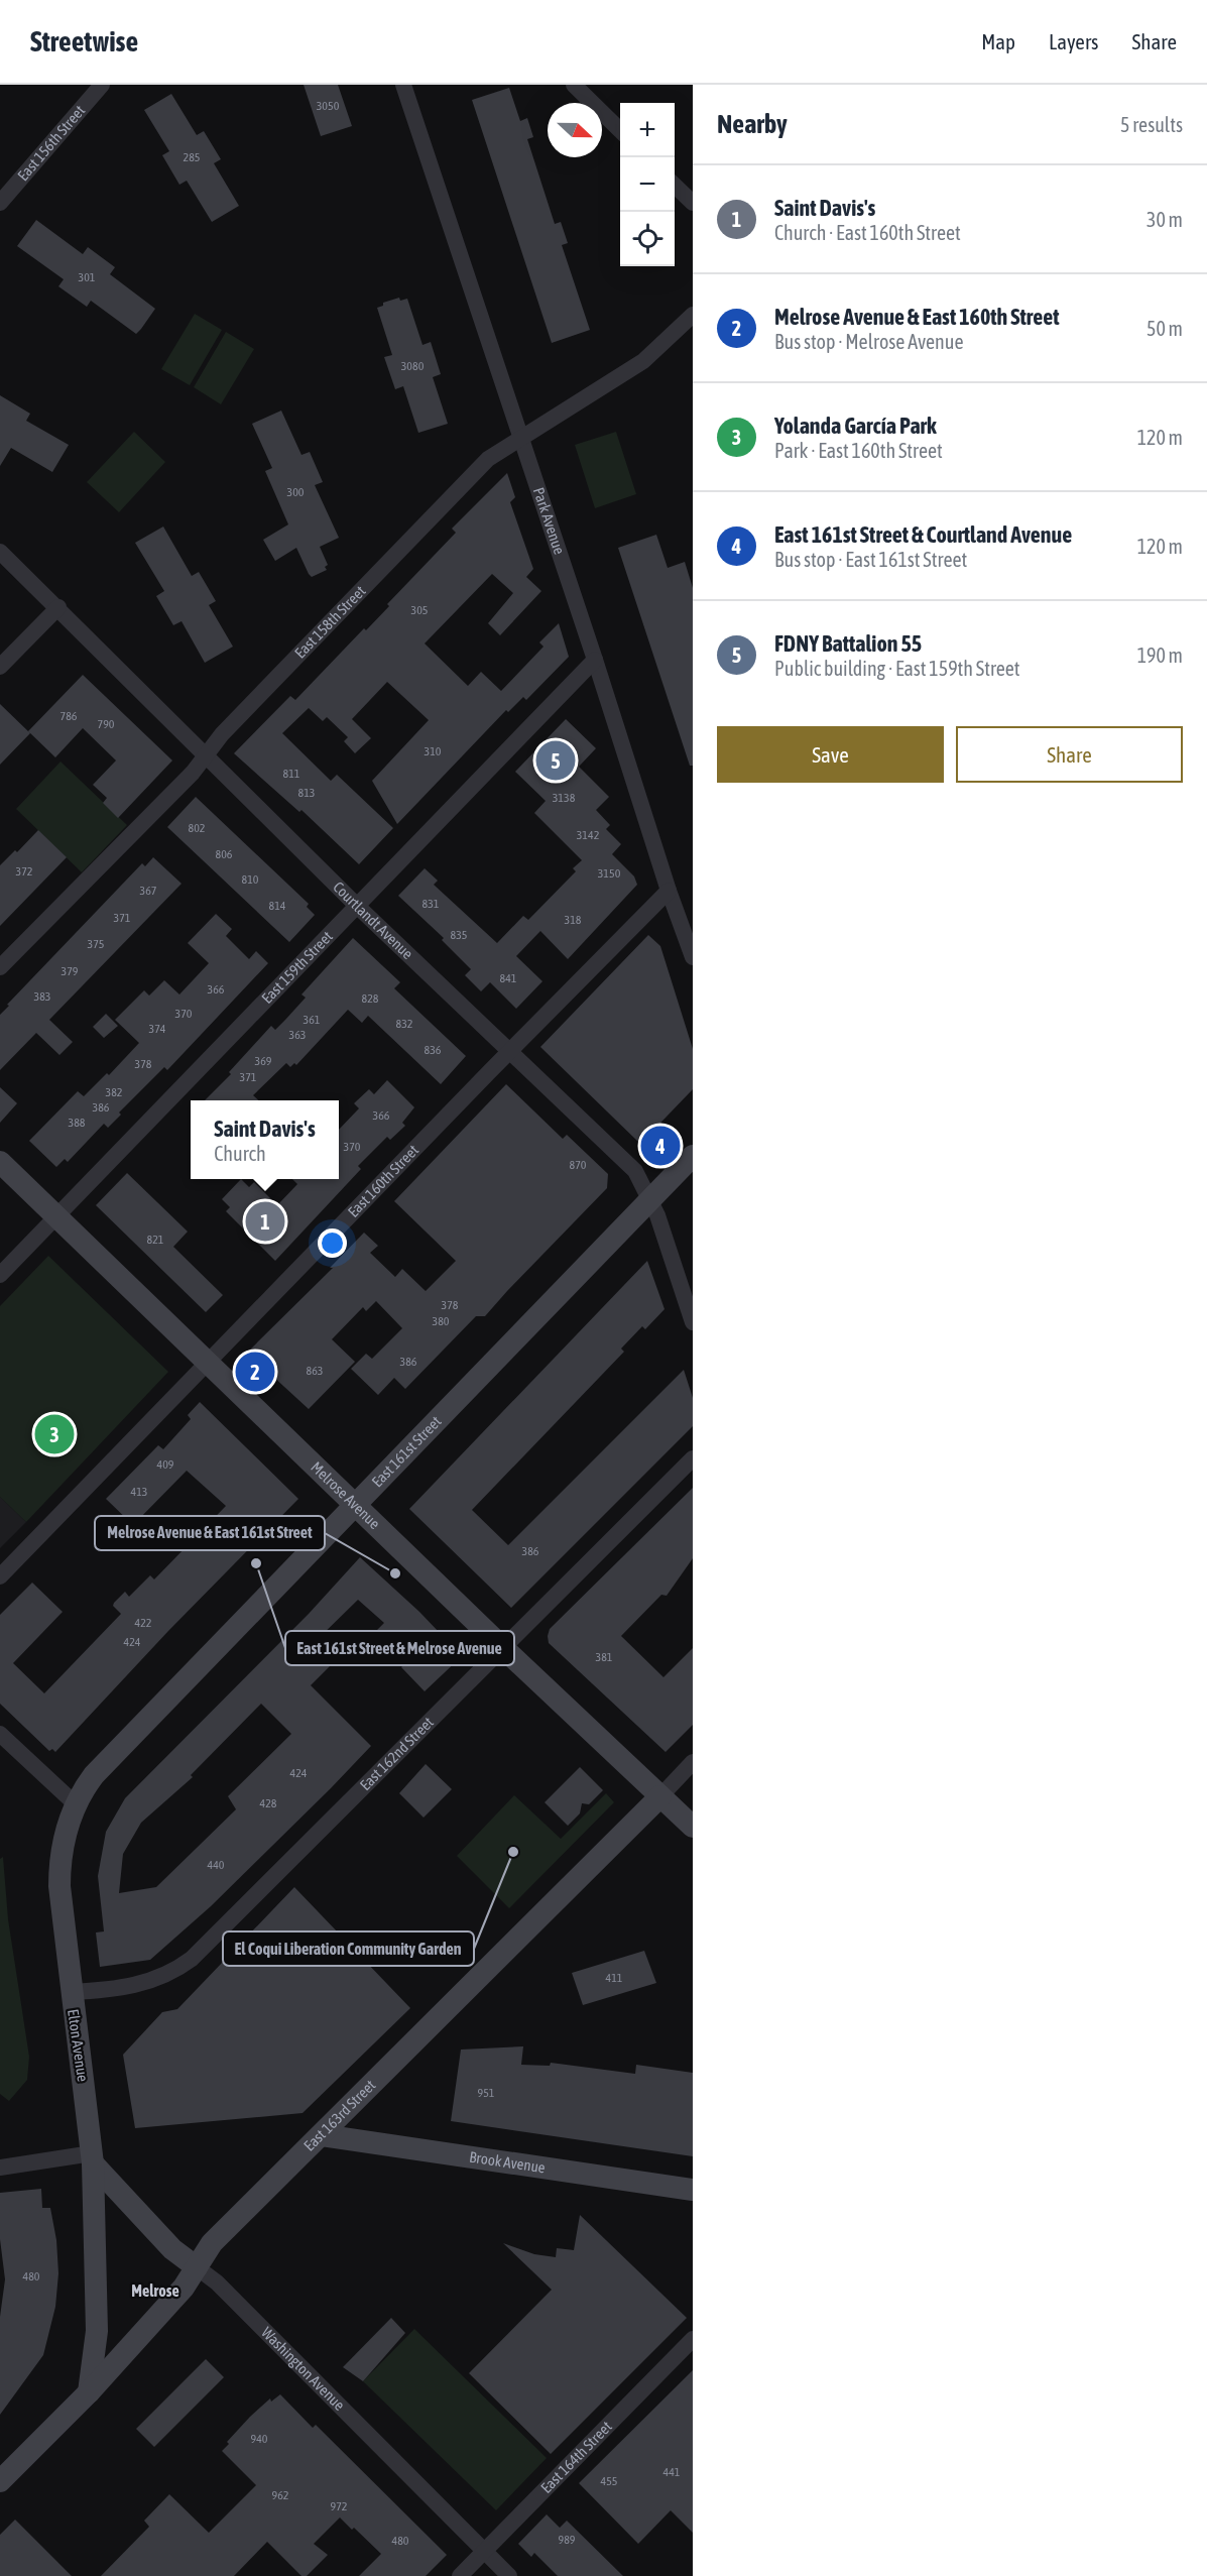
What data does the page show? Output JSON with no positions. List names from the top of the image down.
{
  "streets": {
    "main road": [
      "East 161st Street",
      "Melrose Avenue",
      "Elton Avenue",
      "East 163rd Street",
      "Brook Avenue",
      "Washington Avenue"
    ],
    "street": [
      "East 156th Street",
      "Park Avenue",
      "East 158th Street",
      "Courtlandt Avenue",
      "East 159th Street",
      "East 160th Street",
      "East 162nd Street",
      "East 164th Street"
    ]
  },
  "crossings": [
    ["Park Avenue", "East 158th Street"],
    ["Park Avenue", "East 159th Street"],
    ["Park Avenue", "East 160th Street"],
    ["East 158th Street", "Courtlandt Avenue"],
    ["Courtlandt Avenue", "East 159th Street"],
    ["Courtlandt Avenue", "East 160th Street"],
    ["Courtlandt Avenue", "East 161st Street"],
    ["East 159th Street", "Melrose Avenue"],
    ["East 160th Street", "Melrose Avenue"],
    ["East 161st Street", "Melrose Avenue"],
    ["East 161st Street", "Elton Avenue"],
    ["Melrose Avenue", "East 162nd Street"],
    ["Melrose Avenue", "East 163rd Street"],
    ["East 162nd Street", "Elton Avenue"],
    ["Elton Avenue", "East 163rd Street"],
    ["Elton Avenue", "Washington Avenue"],
    ["East 163rd Street", "Brook Avenue"],
    ["East 163rd Street", "Washington Avenue"],
    ["Washington Avenue", "East 164th Street"]
  ],
  "districts": ["Melrose"],
  "places": ["East 161st Street & Melrose Avenue", "Melrose Avenue & East 161st Street", "El Coqui Liberation Community Garden"],
  "house_numbers": [
    "3050",
    "285",
    "301",
    "3080",
    "300",
    "305",
    "786",
    "790",
    "310",
    "811",
    "813",
    "3138",
    "802",
    "3142",
    "806",
    "372",
    "3150",
    "810",
    "367",
    "831",
    "814",
    "371",
    "318",
    "835",
    "375",
    "379",
    "841",
    "366",
    "383",
    "828",
    "370",
    "361",
    "832",
    "374",
    "363",
    "836",
    "369",
    "378",
    "371",
    "382",
    "386",
    "366",
    "388",
    "370",
    "870",
    "821",
    "378",
    "380",
    "386",
    "863",
    "409",
    "413",
    "386",
    "422",
    "424",
    "381",
    "424",
    "428",
    "440",
    "411",
    "951",
    "480",
    "940",
    "441",
    "455",
    "962",
    "972",
    "989",
    "480"
  ],
  "north": "right",
  "page": {
    "header": "Streetwise",
    "nav": ["Map", "Layers", "Share"],
    "heading": ["Nearby", "5 results"],
    "map_buttons": ["+", "−"],
    "list": [
      {
        "mark": "1",
        "name": "Saint Davis's",
        "note": "Church · East 160th Street",
        "value": "30 m"
      },
      {
        "mark": "2",
        "name": "Melrose Avenue & East 160th Street",
        "note": "Bus stop · Melrose Avenue",
        "value": "50 m"
      },
      {
        "mark": "3",
        "name": "Yolanda García Park",
        "note": "Park · East 160th Street",
        "value": "120 m"
      },
      {
        "mark": "4",
        "name": "East 161st Street & Courtland Avenue",
        "note": "Bus stop · East 161st Street",
        "value": "120 m"
      },
      {
        "mark": "5",
        "name": "FDNY Battalion 55",
        "note": "Public building · East 159th Street",
        "value": "190 m"
      }
    ],
    "buttons": ["Save", "Share"],
    "pins": [
      "5",
      "4",
      "1",
      "2",
      "3"
    ],
    "popup": ["Saint Davis's", "Church"]
  }
}
